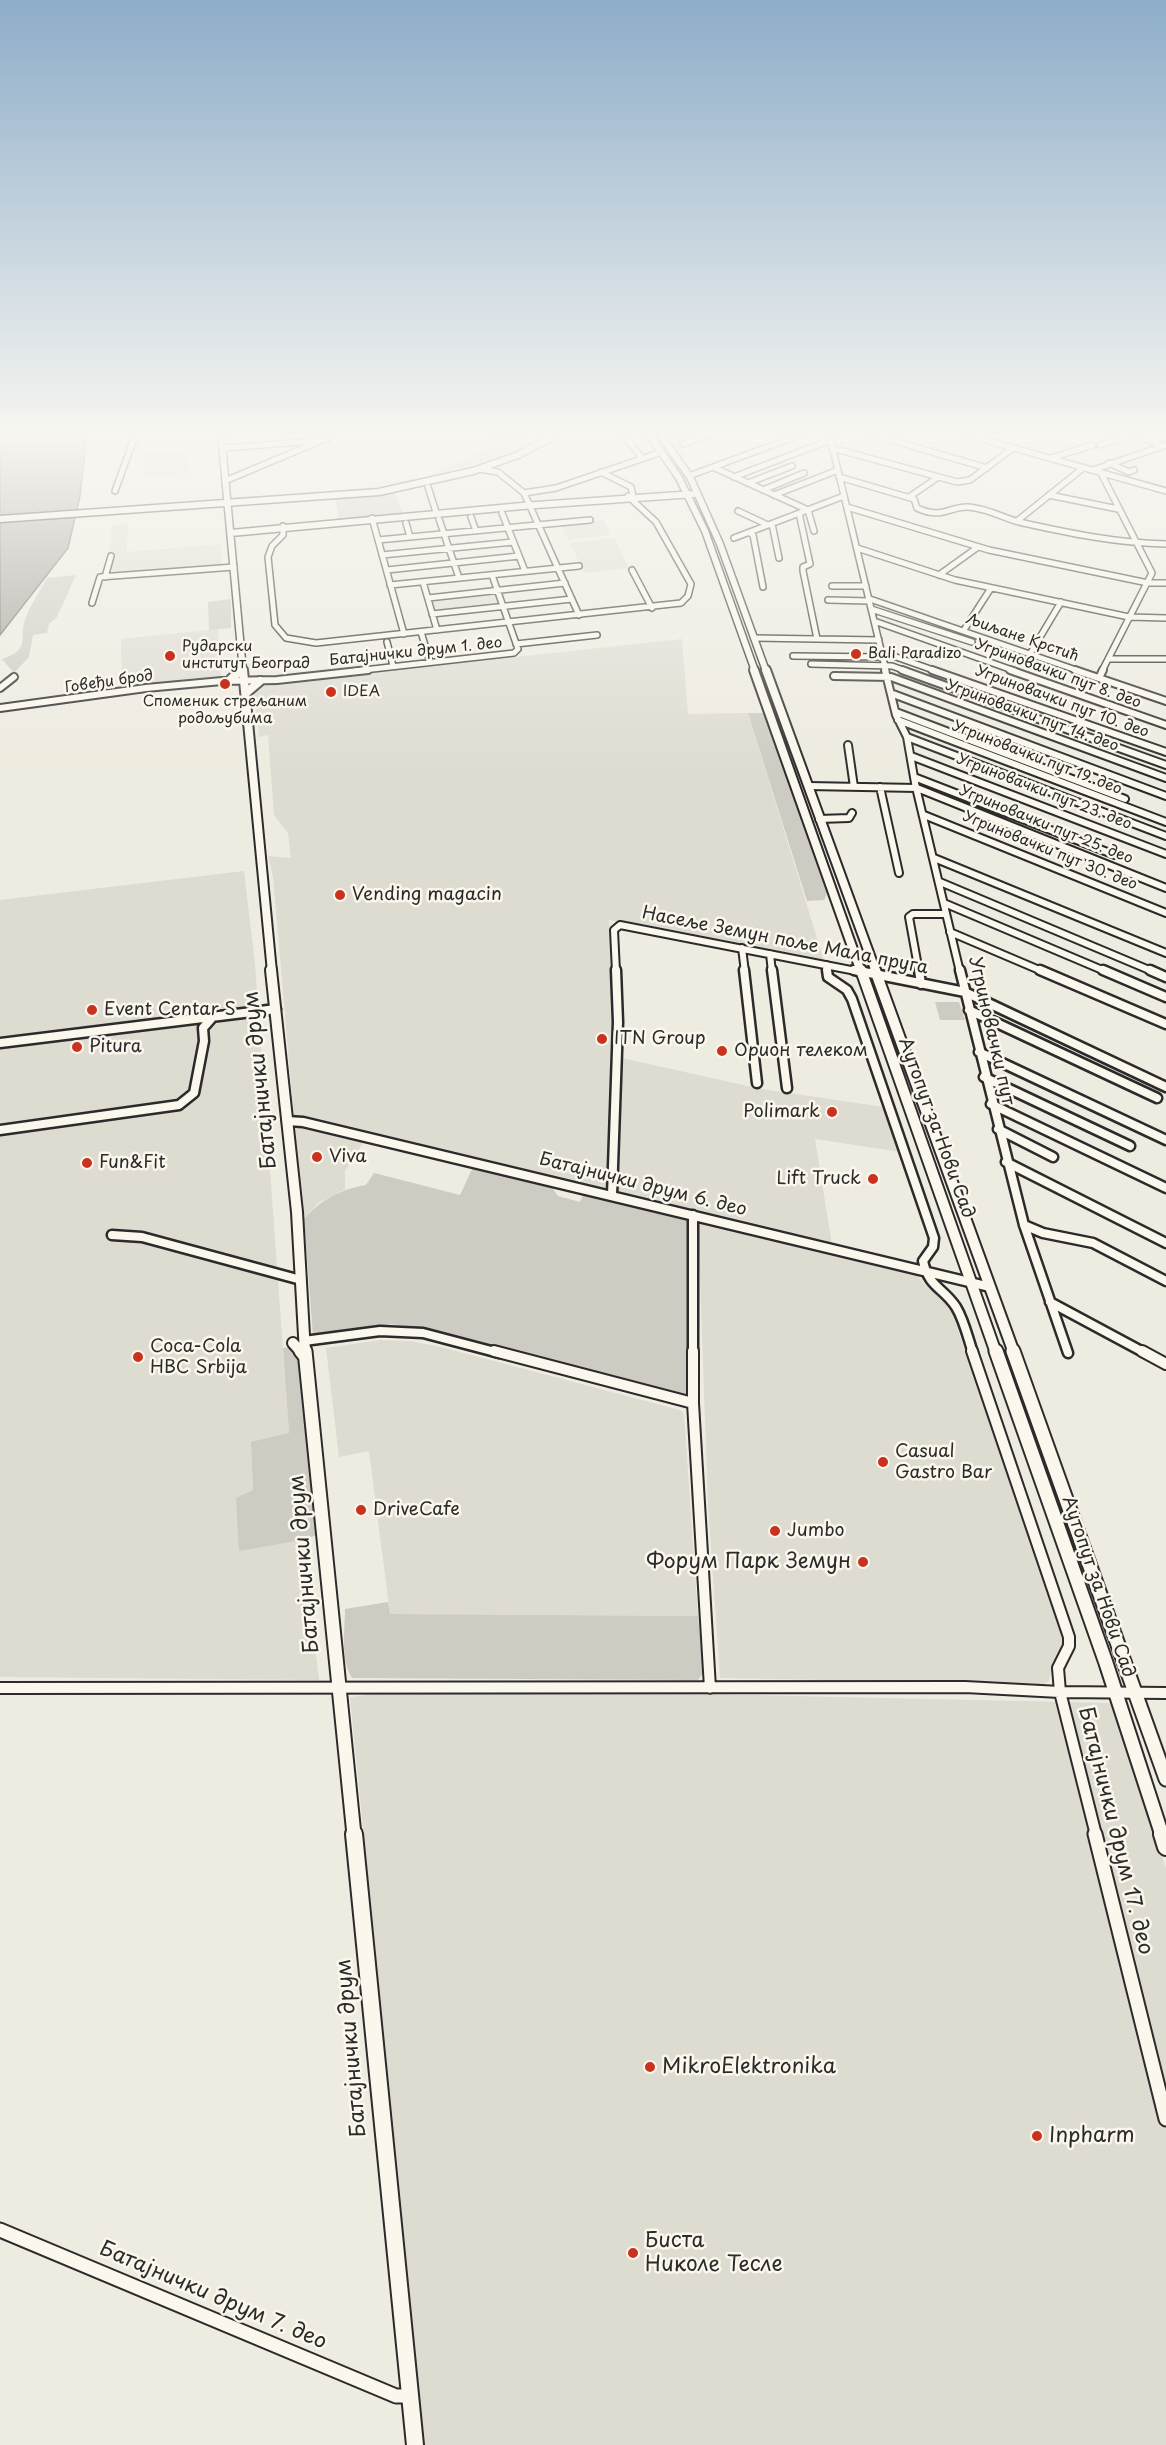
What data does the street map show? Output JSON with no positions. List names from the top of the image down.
{
  "streets": {
    "main road": ["Батајнички друм", "Аутопут за Нови Сад"],
    "street": [
      "Љиљане Крстић",
      "Батајнички друм 1. део",
      "Угриновачки пут 8. део",
      "Говеђи брод",
      "Угриновачки пут 10. део",
      "Угриновачки пут 14. део",
      "Угриновачки пут 19. део",
      "Угриновачки пут 23. део",
      "Угриновачки пут 25. део",
      "Угриновачки пут 30. део",
      "Насеље Земун поље Мала пруга",
      "Угриновачки пут",
      "Батајнички друм 6. део",
      "Батајнички друм 17. део",
      "Батајнички друм 7. део"
    ]
  },
  "crossings": [
    ["Љиљане Крстић", "Угриновачки пут"],
    ["Батајнички друм 1. део", "Батајнички друм"],
    ["Угриновачки пут 8. део", "Угриновачки пут"],
    ["Угриновачки пут 10. део", "Угриновачки пут"],
    ["Угриновачки пут 14. део", "Угриновачки пут"],
    ["Угриновачки пут 19. део", "Угриновачки пут"],
    ["Угриновачки пут 23. део", "Угриновачки пут"],
    ["Угриновачки пут 25. део", "Угриновачки пут"],
    ["Угриновачки пут 30. део", "Угриновачки пут"],
    ["Насеље Земун поље Мала пруга", "Угриновачки пут"],
    ["Насеље Земун поље Мала пруга", "Аутопут за Нови Сад"],
    ["Насеље Земун поље Мала пруга", "Батајнички друм 6. део"],
    ["Батајнички друм", "Батајнички друм 6. део"],
    ["Батајнички друм", "Батајнички друм 7. део"],
    ["Аутопут за Нови Сад", "Батајнички друм 6. део"],
    ["Батајнички друм 6. део", "Батајнички друм 17. део"]
  ],
  "places": [
    "Bali Paradizo",
    "Рударски институт Београд",
    "Споменик стрељаним родољубима",
    "IDEA",
    "Vending magacin",
    "Event Centar S",
    "ITN Group",
    "Pitura",
    "Орион телеком",
    "Polimark",
    "Viva",
    "Fun&Fit",
    "Lift Truck",
    "Coca-Cola HBC Srbija",
    "Casual Gastro Bar",
    "DriveCafe",
    "Jumbo",
    "Форум Парк Земун",
    "MikroElektronika",
    "Inpharm",
    "Биста Николе Тесле"
  ]
}
